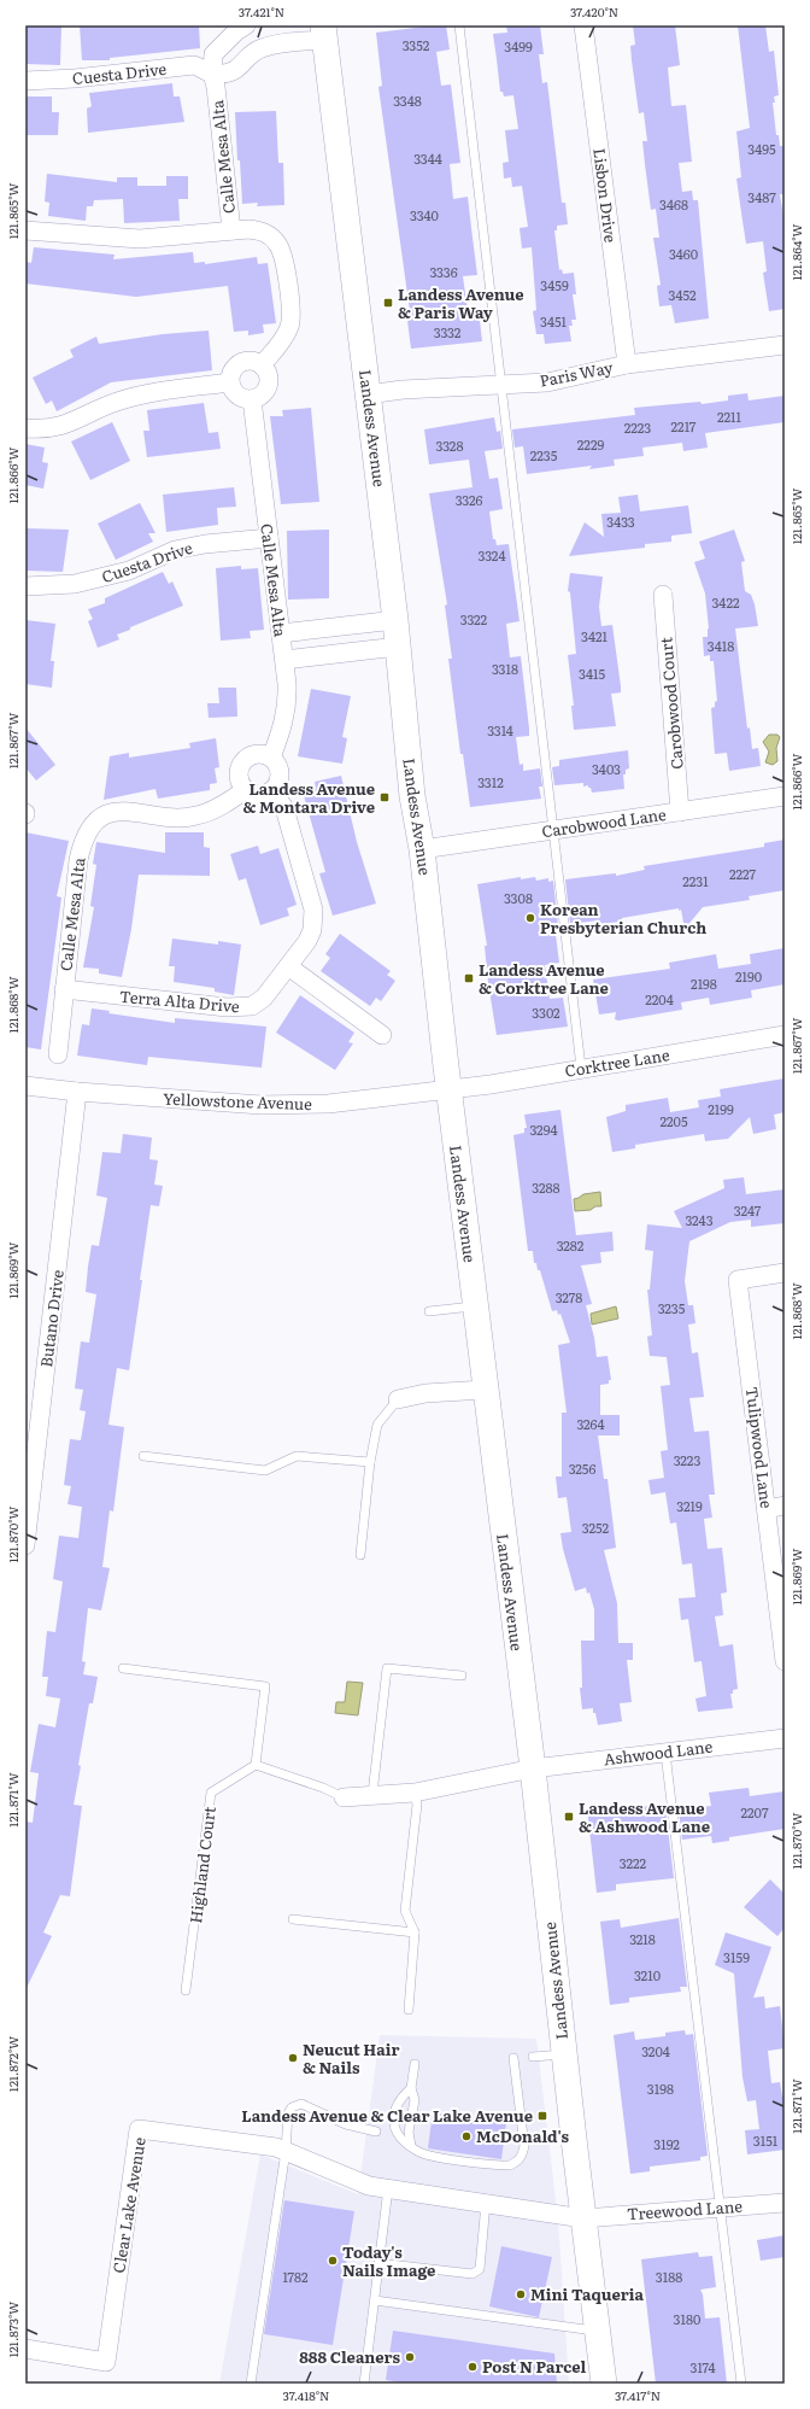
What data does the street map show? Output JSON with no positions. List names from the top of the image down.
{
  "streets": {
    "main road": ["Landess Avenue"],
    "street": [
      "Cuesta Drive",
      "Calle Mesa Alta",
      "Lisbon Drive",
      "Paris Way",
      "Carobwood Court",
      "Carobwood Lane",
      "Terra Alta Drive",
      "Corktree Lane",
      "Yellowstone Avenue",
      "Butano Drive",
      "Tulipwood Lane",
      "Ashwood Lane",
      "Clear Lake Avenue",
      "Treewood Lane"
    ],
    "lane": ["Highland Court"]
  },
  "crossings": [
    ["Cuesta Drive", "Calle Mesa Alta"],
    ["Cuesta Drive", "Landess Avenue"],
    ["Calle Mesa Alta", "Terra Alta Drive"],
    ["Lisbon Drive", "Paris Way"],
    ["Paris Way", "Landess Avenue"],
    ["Landess Avenue", "Carobwood Lane"],
    ["Landess Avenue", "Corktree Lane"],
    ["Landess Avenue", "Yellowstone Avenue"],
    ["Landess Avenue", "Ashwood Lane"],
    ["Landess Avenue", "Clear Lake Avenue"],
    ["Landess Avenue", "Treewood Lane"],
    ["Carobwood Court", "Carobwood Lane"],
    ["Corktree Lane", "Yellowstone Avenue"],
    ["Yellowstone Avenue", "Butano Drive"],
    ["Clear Lake Avenue", "Treewood Lane"]
  ],
  "places": {
    "transit": [
      "Landess Avenue & Paris Way",
      "Landess Avenue & Montara Drive",
      "Landess Avenue & Corktree Lane",
      "Landess Avenue & Ashwood Lane",
      "Landess Avenue & Clear Lake Avenue"
    ],
    "other": [
      "Korean Presbyterian Church",
      "Neucut Hair & Nails",
      "McDonald's",
      "Today's Nails Image",
      "Mini Taqueria",
      "888 Cleaners",
      "Post N Parcel"
    ]
  },
  "house_numbers": [
    "3352",
    "3499",
    "3348",
    "3495",
    "3344",
    "3487",
    "3468",
    "3340",
    "3460",
    "3336",
    "3459",
    "3452",
    "3451",
    "3332",
    "2211",
    "2217",
    "2223",
    "2229",
    "3328",
    "2235",
    "3326",
    "3433",
    "3324",
    "3422",
    "3322",
    "3421",
    "3418",
    "3318",
    "3415",
    "3314",
    "3403",
    "3312",
    "2227",
    "2231",
    "3308",
    "2190",
    "2198",
    "2204",
    "3302",
    "2199",
    "2205",
    "3294",
    "3288",
    "3247",
    "3243",
    "3282",
    "3278",
    "3235",
    "3264",
    "3223",
    "3256",
    "3219",
    "3252",
    "2207",
    "3222",
    "3218",
    "3159",
    "3210",
    "3204",
    "3198",
    "3151",
    "3192",
    "1782",
    "3188",
    "3180",
    "3174"
  ],
  "coordinates": [
    "37.421°N",
    "37.420°N",
    "121.865°W",
    "121.864°W",
    "121.866°W",
    "121.867°W",
    "121.868°W",
    "121.869°W",
    "121.870°W",
    "121.871°W",
    "121.872°W",
    "121.873°W",
    "37.418°N",
    "37.417°N"
  ]
}
